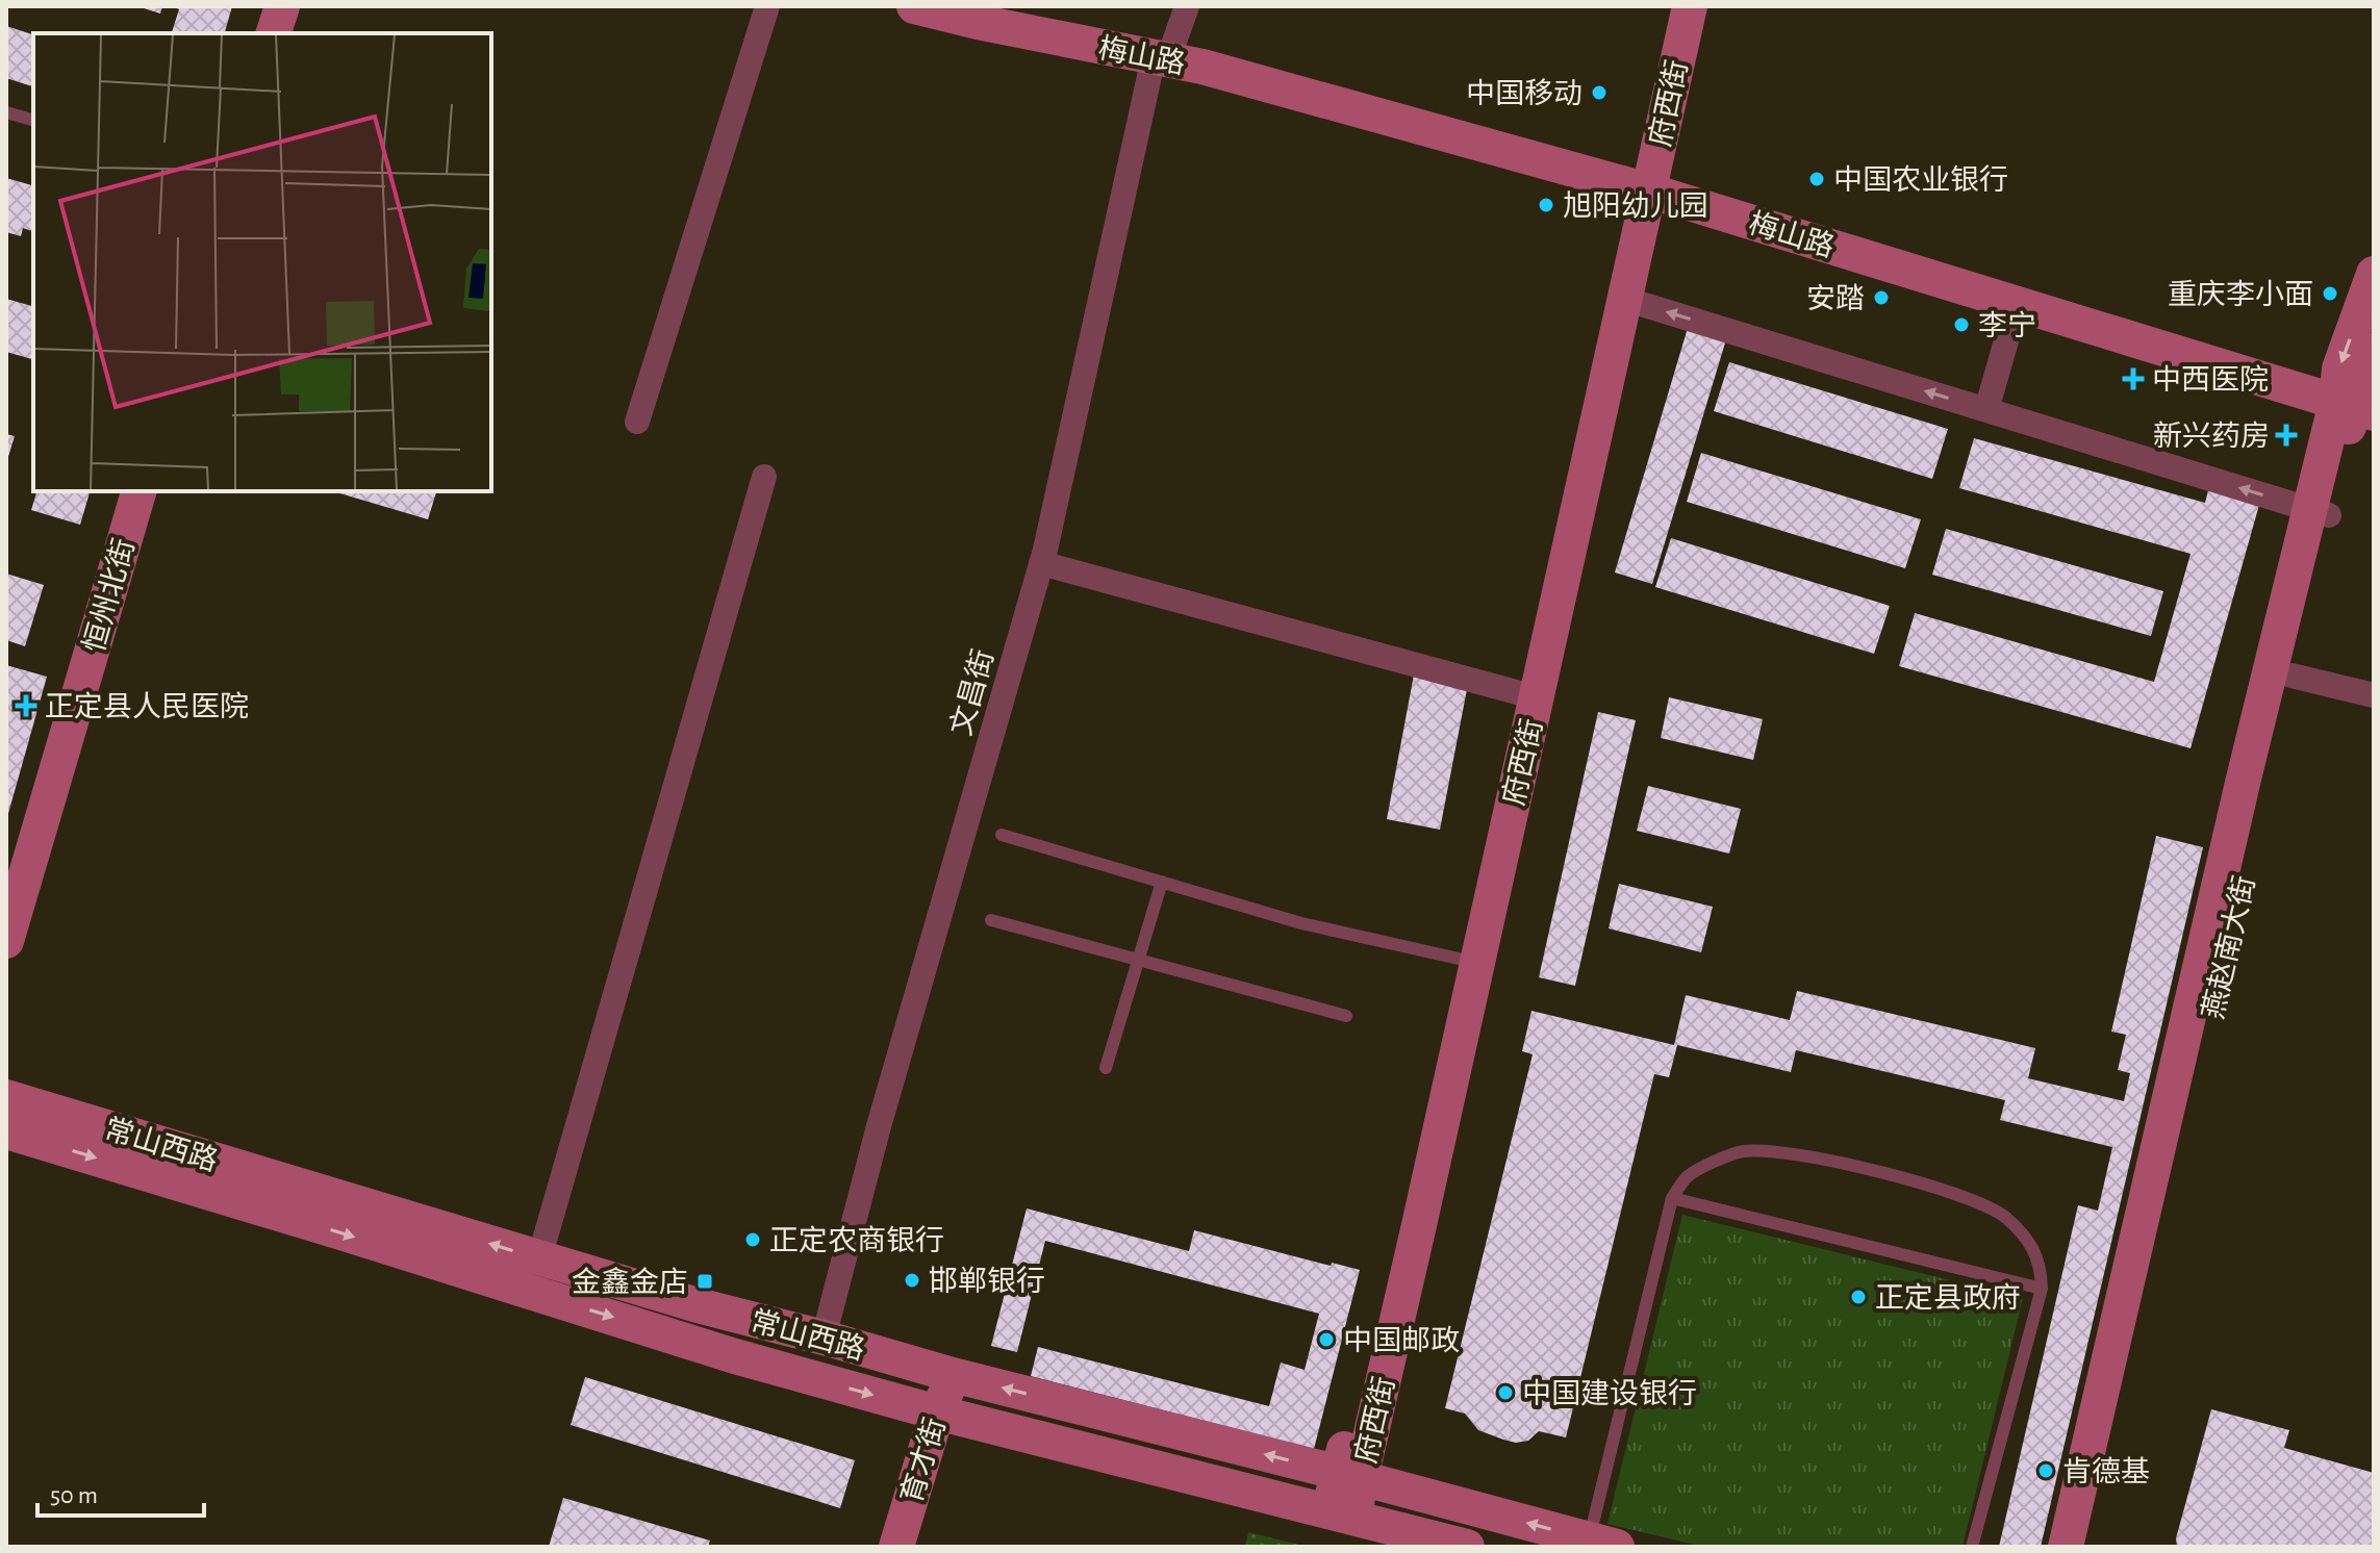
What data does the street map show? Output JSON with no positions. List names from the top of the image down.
{
  "streets": {
    "main road": [
      "梅山路",
      "府西街",
      "恒州北街",
      "燕赵南大街",
      "常山西路",
      "育才街"
    ],
    "street": ["文昌街"]
  },
  "crossings": [
    ["梅山路", "府西街"],
    ["梅山路", "文昌街"],
    ["府西街", "常山西路"],
    ["文昌街", "常山西路"],
    ["常山西路", "育才街"]
  ],
  "places": {
    "other": [
      "中国移动",
      "中国农业银行",
      "旭阳幼儿园",
      "重庆李小面",
      "安踏",
      "李宁",
      "正定农商银行",
      "邯郸银行",
      "正定县政府",
      "中国邮政",
      "中国建设银行",
      "肯德基"
    ],
    "health": ["中西医院", "新兴药房", "正定县人民医院"],
    "transit": ["金鑫金店"]
  },
  "scale_bar": "50 m"
}
